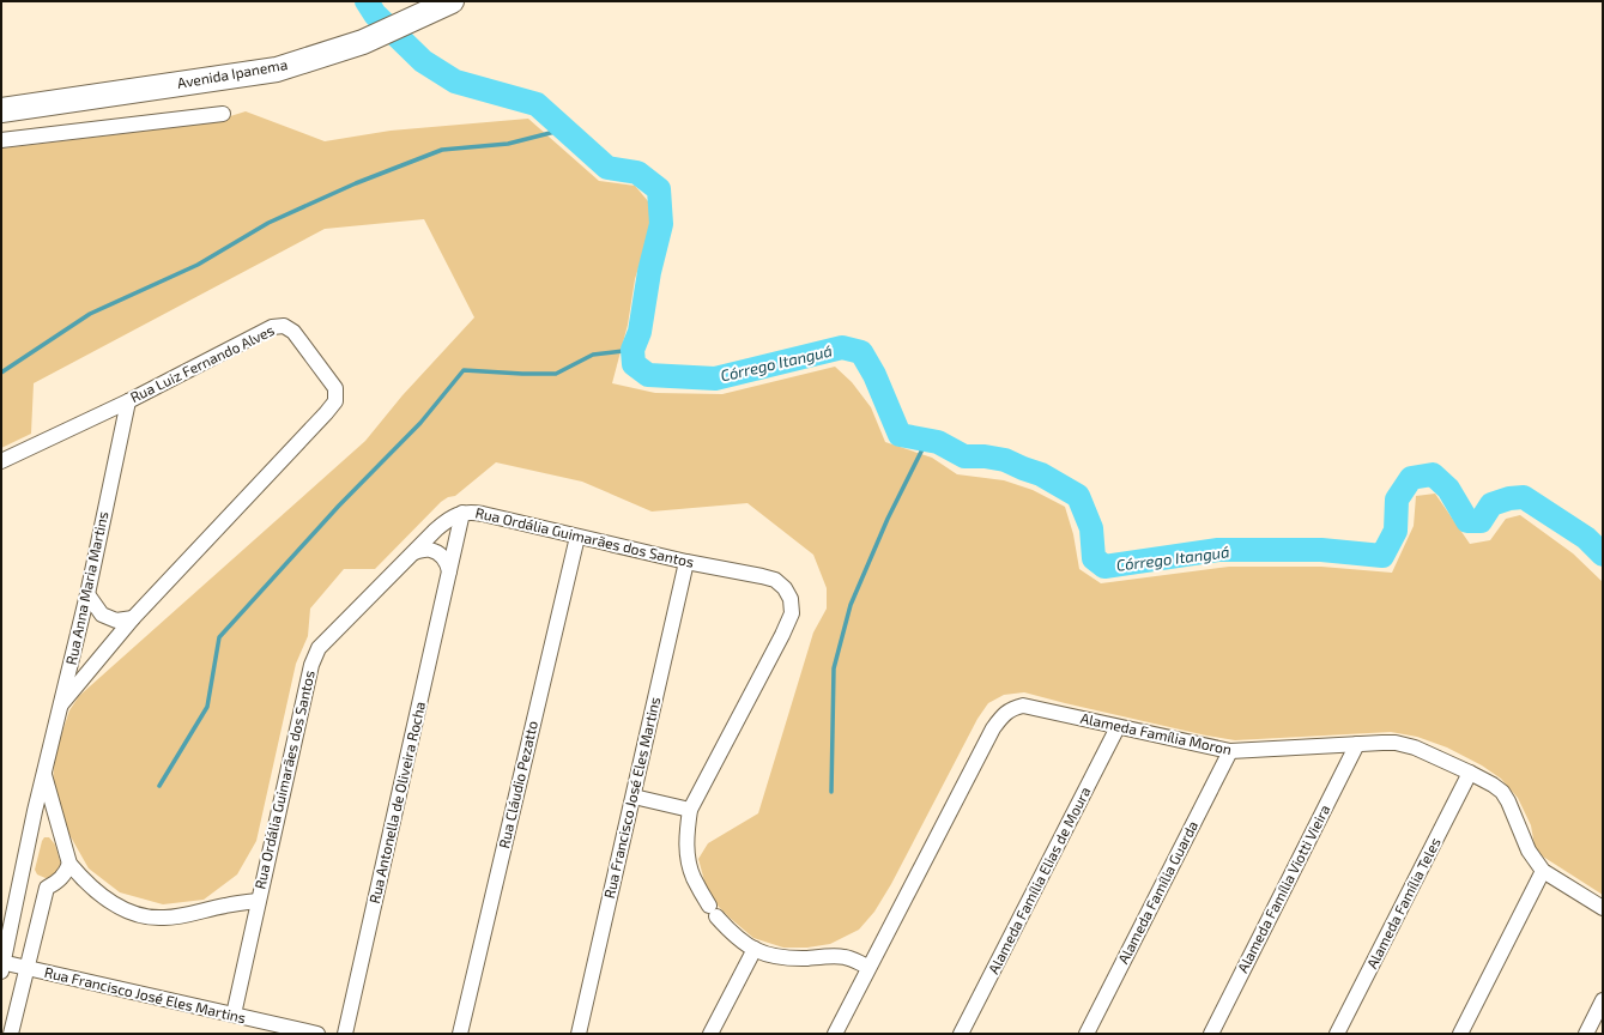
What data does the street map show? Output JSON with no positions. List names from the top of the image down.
{
  "streets": {
    "main road": ["Avenida Ipanema"],
    "street": [
      "Rua Luiz Fernando Alves",
      "Rua Ordália Guimarães dos Santos",
      "Rua Anna Maria Martins",
      "Alameda Família Moron",
      "Rua Cláudio Pezatto",
      "Rua Francisco José Eles Martins",
      "Rua Antonella de Oliveira Rocha",
      "Alameda Família Elias de Moura",
      "Alameda Família Viotti Vieira",
      "Alameda Família Guarda",
      "Alameda Família Teles"
    ]
  },
  "crossings": [
    ["Rua Luiz Fernando Alves", "Rua Anna Maria Martins"],
    ["Rua Ordália Guimarães dos Santos", "Alameda Família Moron"],
    ["Rua Ordália Guimarães dos Santos", "Rua Cláudio Pezatto"],
    ["Rua Ordália Guimarães dos Santos", "Rua Francisco José Eles Martins"],
    ["Rua Ordália Guimarães dos Santos", "Rua Antonella de Oliveira Rocha"],
    ["Alameda Família Moron", "Alameda Família Elias de Moura"],
    ["Alameda Família Moron", "Alameda Família Viotti Vieira"],
    ["Alameda Família Moron", "Alameda Família Guarda"],
    ["Alameda Família Moron", "Alameda Família Teles"]
  ],
  "water": ["Córrego Itanguá"]
}
